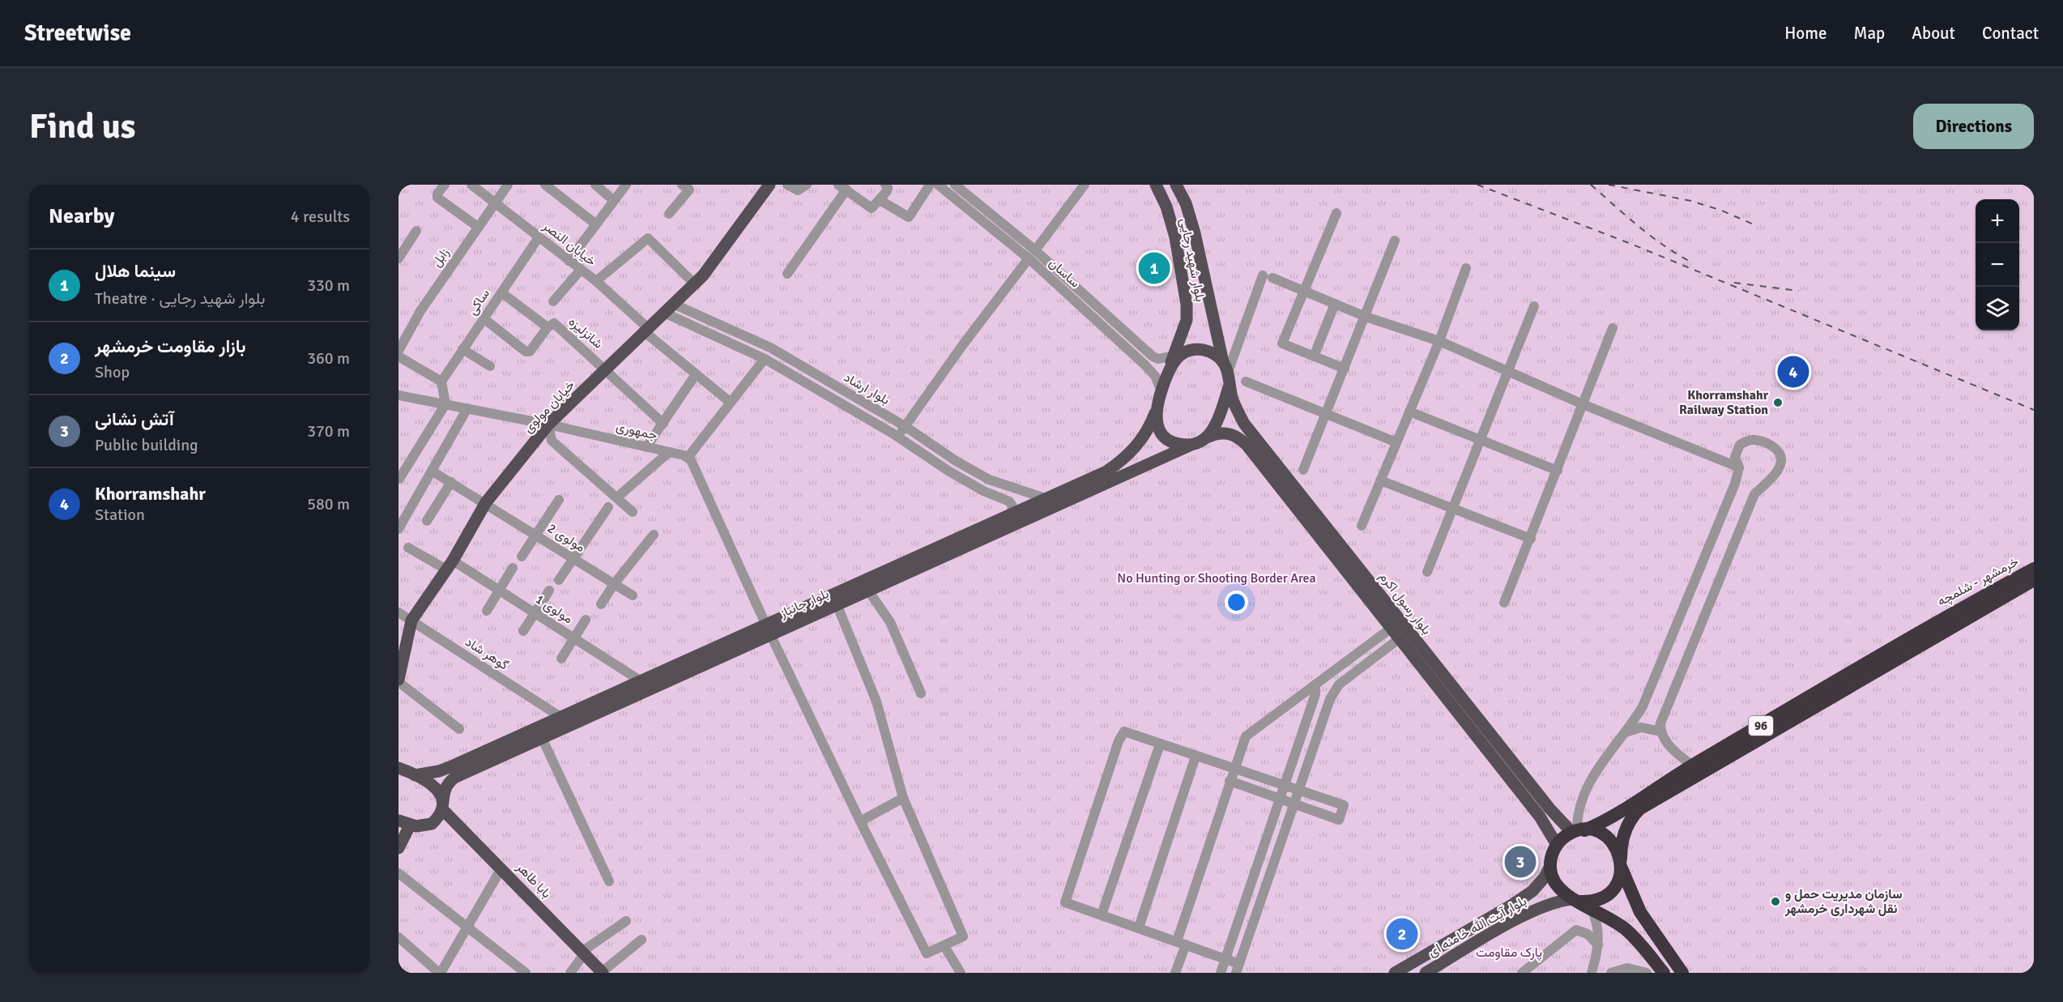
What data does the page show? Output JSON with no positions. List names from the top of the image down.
{
  "streets": {
    "highway": ["خرمشهر - شلمچه", "96"],
    "main road": [
      "بلوار شهید رجایی",
      "خیابان مولوی",
      "بلوار جانباز",
      "بلوار رسول اکرم",
      "بابا طاهر",
      "بلوار آیت الله خامنه ای"
    ],
    "street": [
      "خیابان النصر",
      "زابل",
      "ساسان",
      "ساکی",
      "شانزلیزه",
      "بلوار ارشاد",
      "جمهوری",
      "مولوی 2",
      "مولوی 1",
      "گوهر شاد"
    ]
  },
  "crossings": [
    ["خیابان النصر", "زابل"],
    ["خیابان النصر", "ساکی"],
    ["خیابان النصر", "خیابان مولوی"],
    ["بلوار شهید رجایی", "ساسان"],
    ["بلوار شهید رجایی", "بلوار جانباز"],
    ["بلوار شهید رجایی", "بلوار رسول اکرم"],
    ["ساسان", "بلوار جانباز"],
    ["ساسان", "بلوار رسول اکرم"],
    ["ساکی", "شانزلیزه"],
    ["شانزلیزه", "خیابان مولوی"],
    ["بلوار ارشاد", "خیابان مولوی"],
    ["بلوار ارشاد", "بلوار جانباز"],
    ["خیابان مولوی", "جمهوری"],
    ["خیابان مولوی", "مولوی 2"],
    ["خیابان مولوی", "مولوی 1"],
    ["خیابان مولوی", "گوهر شاد"],
    ["خرمشهر - شلمچه", "بلوار رسول اکرم"],
    ["خرمشهر - شلمچه", "96"],
    ["خرمشهر - شلمچه", "بلوار آیت الله خامنه ای"],
    ["بلوار جانباز", "بلوار رسول اکرم"],
    ["بلوار جانباز", "مولوی 1"],
    ["بلوار جانباز", "گوهر شاد"],
    ["بلوار جانباز", "بابا طاهر"],
    ["بلوار رسول اکرم", "96"],
    ["بلوار رسول اکرم", "بلوار آیت الله خامنه ای"],
    ["96", "بلوار آیت الله خامنه ای"]
  ],
  "parks": ["No Hunting or Shooting Border Area", "پارک مقاومت"],
  "places": ["Khorramshahr Railway Station", "سازمان مدیریت حمل و نقل شهرداری خرمشهر"],
  "page": {
    "header": "Streetwise",
    "nav": [
      "Home",
      "Map",
      "About",
      "Contact"
    ],
    "buttons": "Directions",
    "title": "Find us",
    "heading": ["Nearby", "4 results"],
    "map_buttons": ["+", "−"],
    "list": [
      {
        "mark": "1",
        "name": "سینما هلال",
        "note": "Theatre · بلوار شهید رجایی",
        "value": "330 m"
      },
      {
        "mark": "2",
        "name": "بازار مقاومت خرمشهر",
        "note": "Shop",
        "value": "360 m"
      },
      {
        "mark": "3",
        "name": "آتش نشانی",
        "note": "Public building",
        "value": "370 m"
      },
      {
        "mark": "4",
        "name": "Khorramshahr",
        "note": "Station",
        "value": "580 m"
      }
    ],
    "pins": [
      "1",
      "4",
      "3",
      "2"
    ]
  }
}
